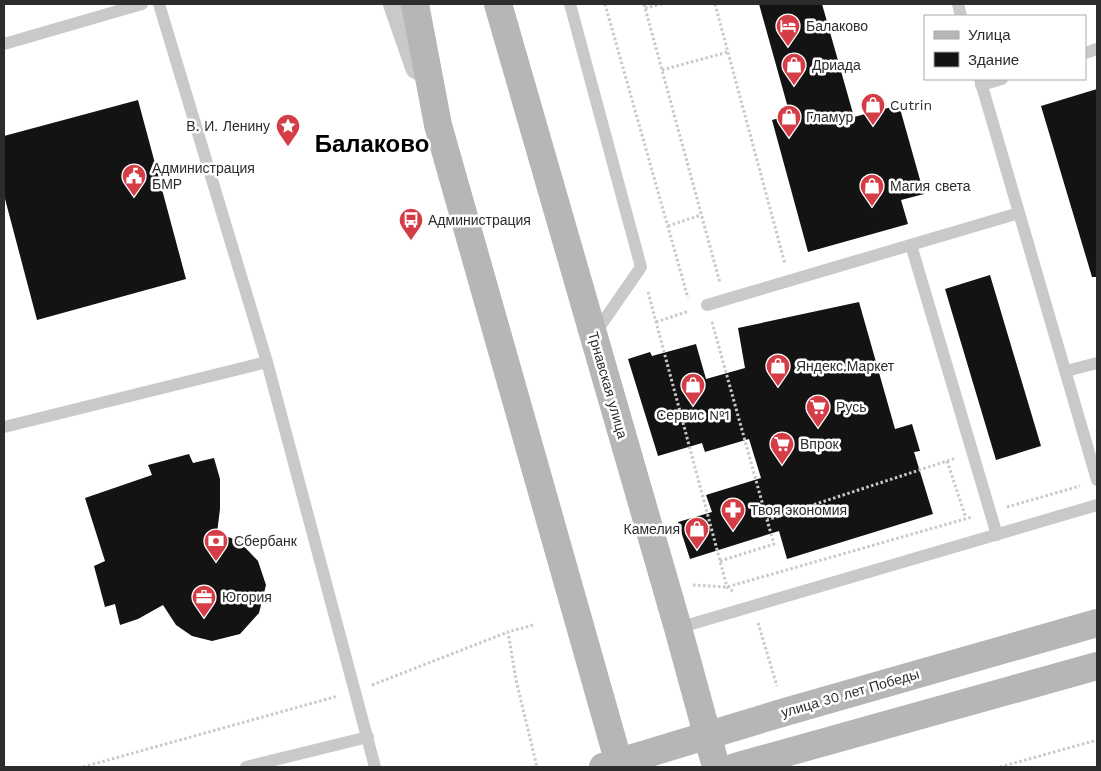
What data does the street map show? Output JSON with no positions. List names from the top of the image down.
{
  "streets": {
    "main road": ["Трнавская улица", "улица 30 лет Победы"]
  },
  "crossings": [
    ["Трнавская улица", "улица 30 лет Победы"]
  ],
  "districts": ["Балаково"],
  "places": {
    "hotel": ["Балаково"],
    "shop": [
      "Дриада",
      "Cutrin",
      "Гламур",
      "Магия света",
      "Яндекс.Маркет",
      "Сервис №1",
      "Камелия"
    ],
    "place": ["В. И. Ленину"],
    "public building": ["Администрация БМР"],
    "bus stop": ["Администрация"],
    "supermarket": ["Русь", "Впрок"],
    "pharmacy": ["Твоя экономия"],
    "bank": ["Сбербанк"],
    "office": ["Югория"]
  },
  "legend": ["Улица", "Здание"]
}
